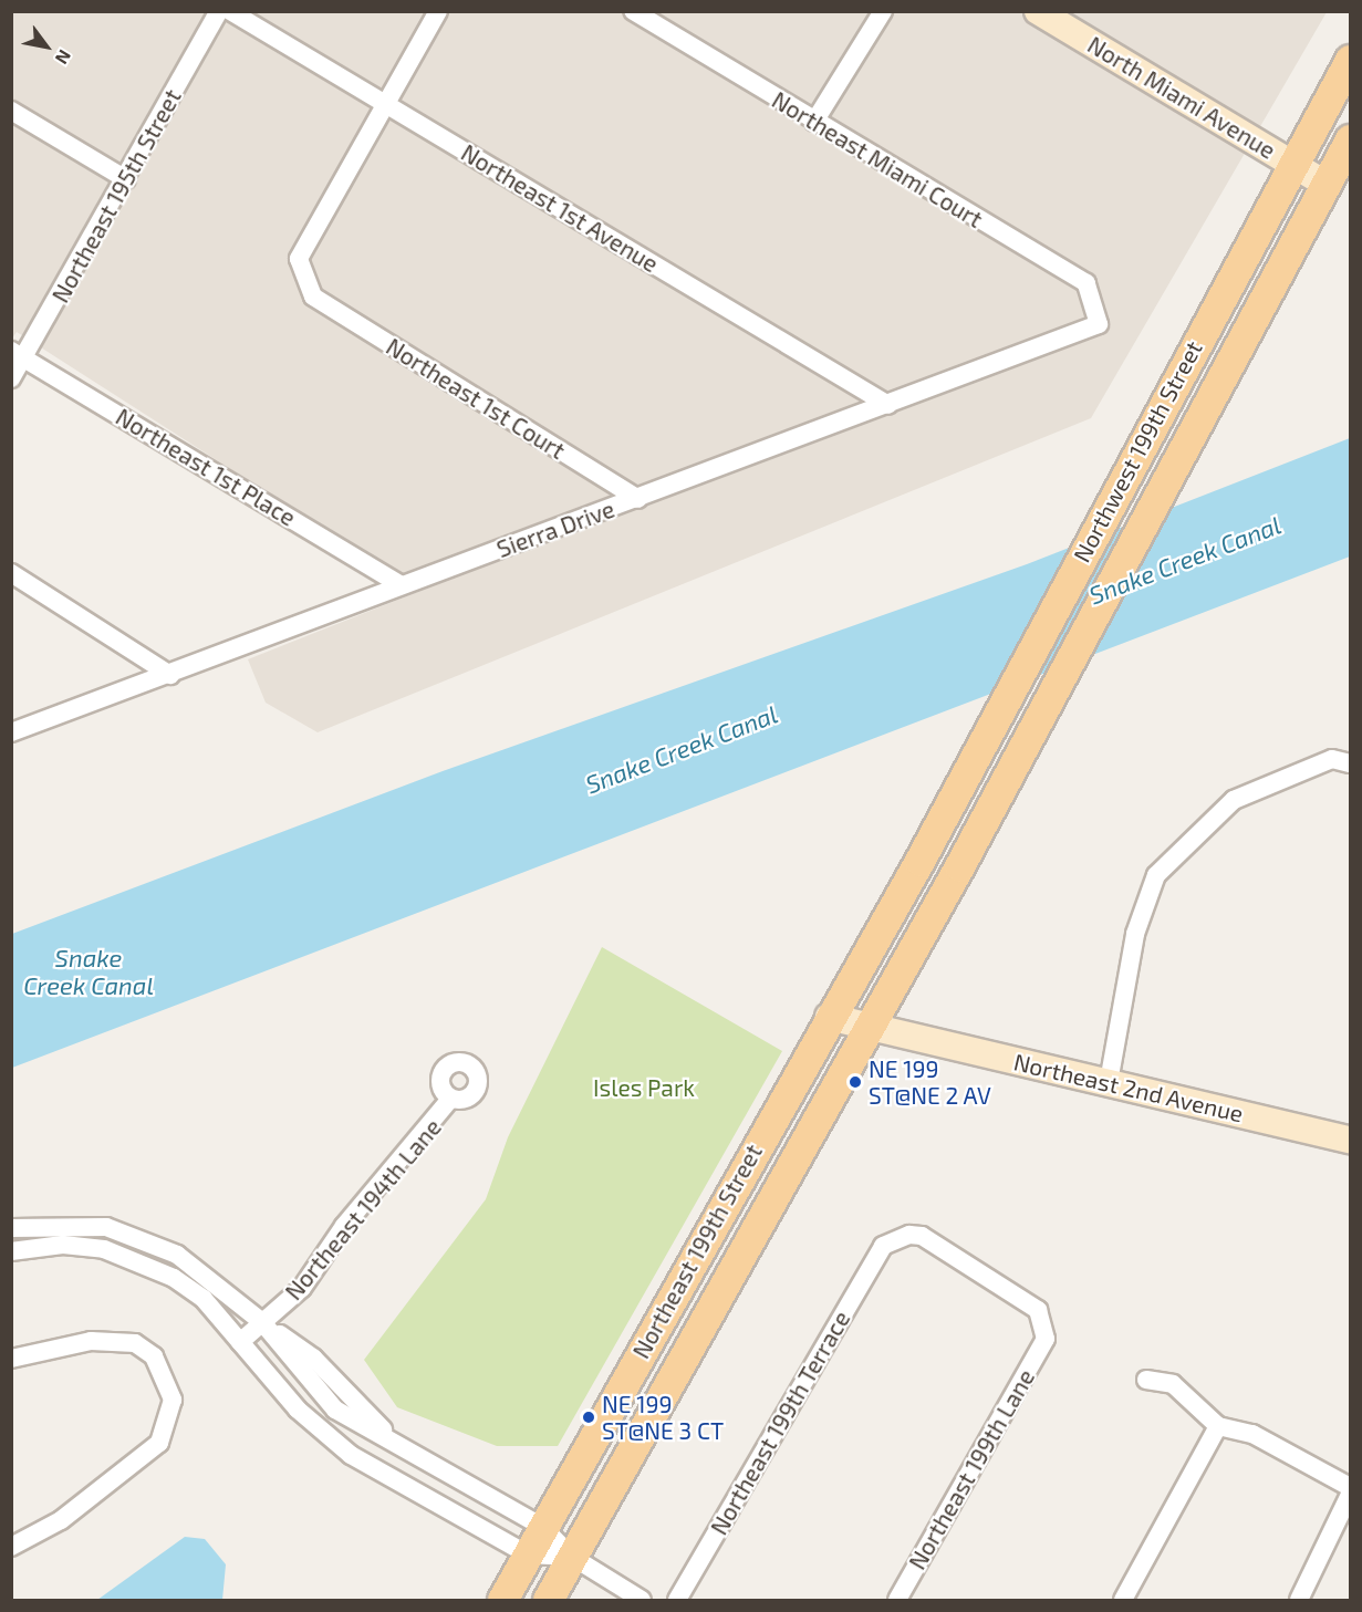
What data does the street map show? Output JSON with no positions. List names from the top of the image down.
{
  "streets": {
    "main road": ["Northwest 199th Street", "Northeast 199th Street"],
    "street": [
      "North Miami Avenue",
      "Northeast Miami Court",
      "Northeast 195th Street",
      "Northeast 1st Avenue",
      "Northeast 1st Court",
      "Northeast 1st Place",
      "Sierra Drive",
      "Northeast 2nd Avenue",
      "Northeast 194th Lane",
      "Northeast 199th Terrace",
      "Northeast 199th Lane"
    ]
  },
  "crossings": [
    ["North Miami Avenue", "Northwest 199th Street"],
    ["Northeast Miami Court", "Sierra Drive"],
    ["Northeast 195th Street", "Northeast 1st Place"],
    ["Northeast 1st Avenue", "Northeast 1st Court"],
    ["Northeast 1st Avenue", "Sierra Drive"],
    ["Northeast 1st Court", "Sierra Drive"],
    ["Northwest 199th Street", "Northeast 2nd Avenue"],
    ["Northwest 199th Street", "Northeast 199th Street"],
    ["Northeast 1st Place", "Sierra Drive"],
    ["Northeast 2nd Avenue", "Northeast 199th Street"],
    ["Northeast 199th Terrace", "Northeast 199th Lane"]
  ],
  "water": ["Snake Creek Canal"],
  "parks": ["Isles Park"],
  "places": ["NE 199 ST@NE 2 AV", "NE 199 ST@NE 3 CT"],
  "north": "bottom right"
}
